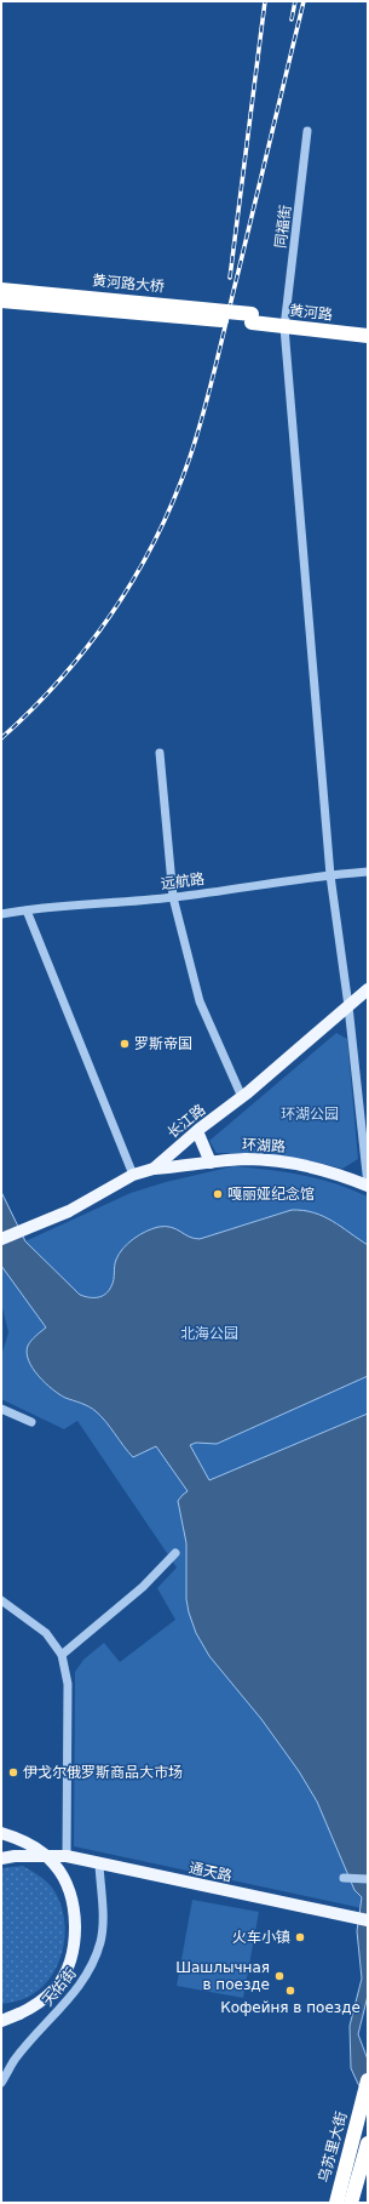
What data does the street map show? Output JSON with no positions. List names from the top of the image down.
{
  "streets": {
    "highway": ["黄河路大桥", "黄河路", "乌苏里大街"],
    "main road": ["长江路", "环湖路", "通天路"],
    "street": ["同福街", "远航路", "天佑街"]
  },
  "crossings": [
    ["同福街", "黄河路"],
    ["同福街", "远航路"],
    ["同福街", "长江路"],
    ["同福街", "环湖路"],
    ["黄河路大桥", "黄河路"],
    ["长江路", "环湖路"],
    ["通天路", "天佑街"]
  ],
  "parks": ["环湖公园", "北海公园"],
  "places": [
    "罗斯帝国",
    "嘎丽娅纪念馆",
    "伊戈尔俄罗斯商品大市场",
    "火车小镇",
    "Шашлычная в поезде",
    "Кофейня в поезде"
  ]
}
